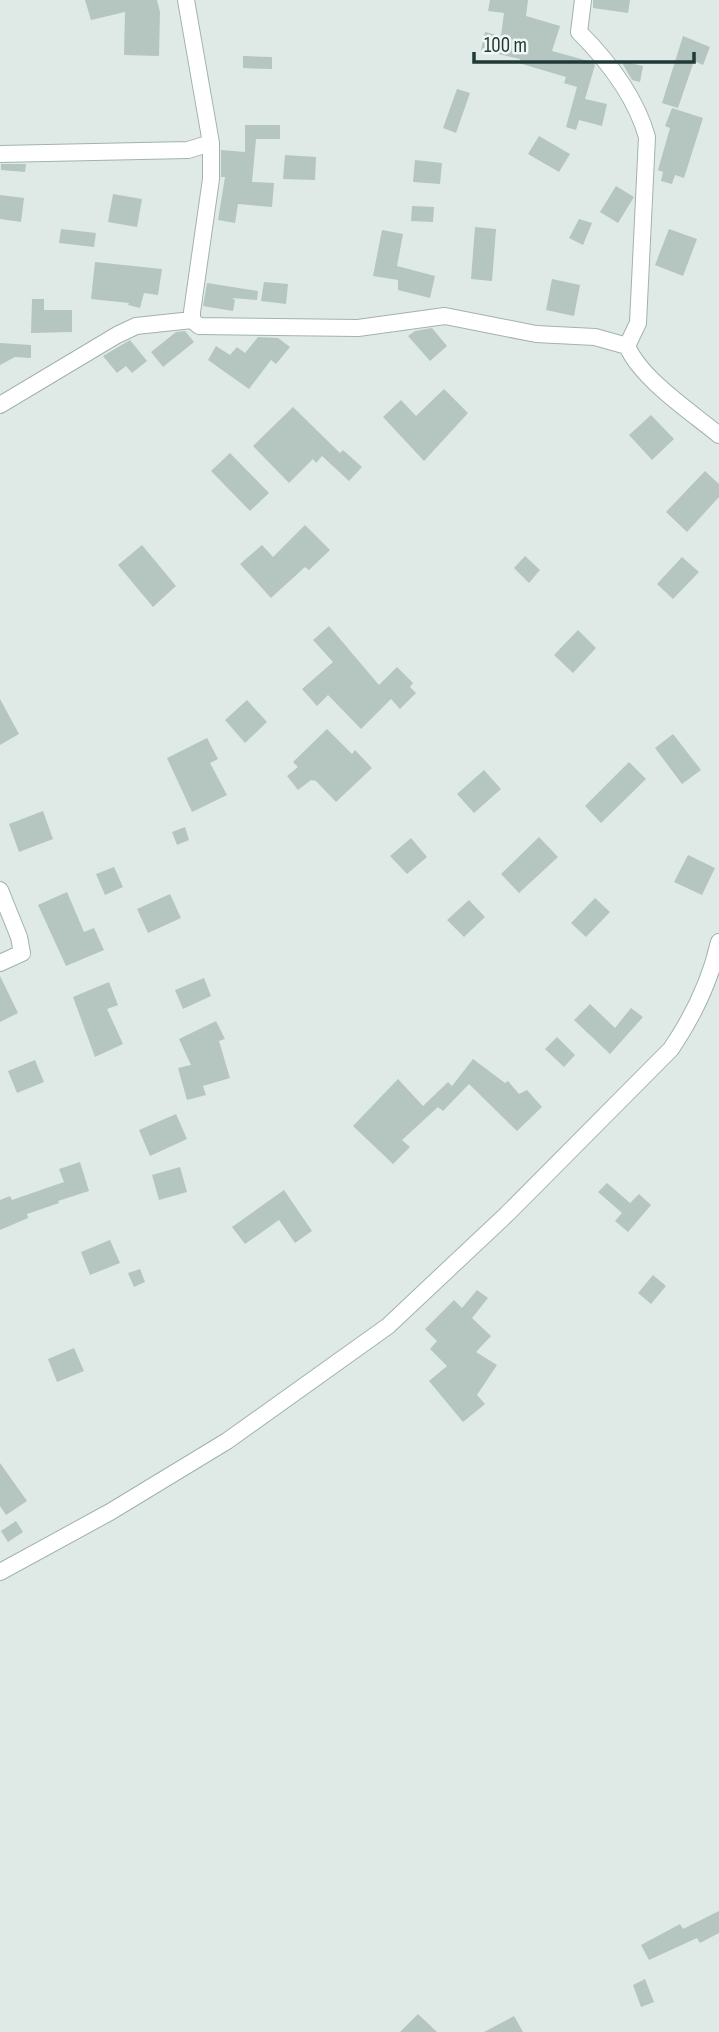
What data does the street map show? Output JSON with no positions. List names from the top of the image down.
{
  "scale_bar": "100 m"
}
